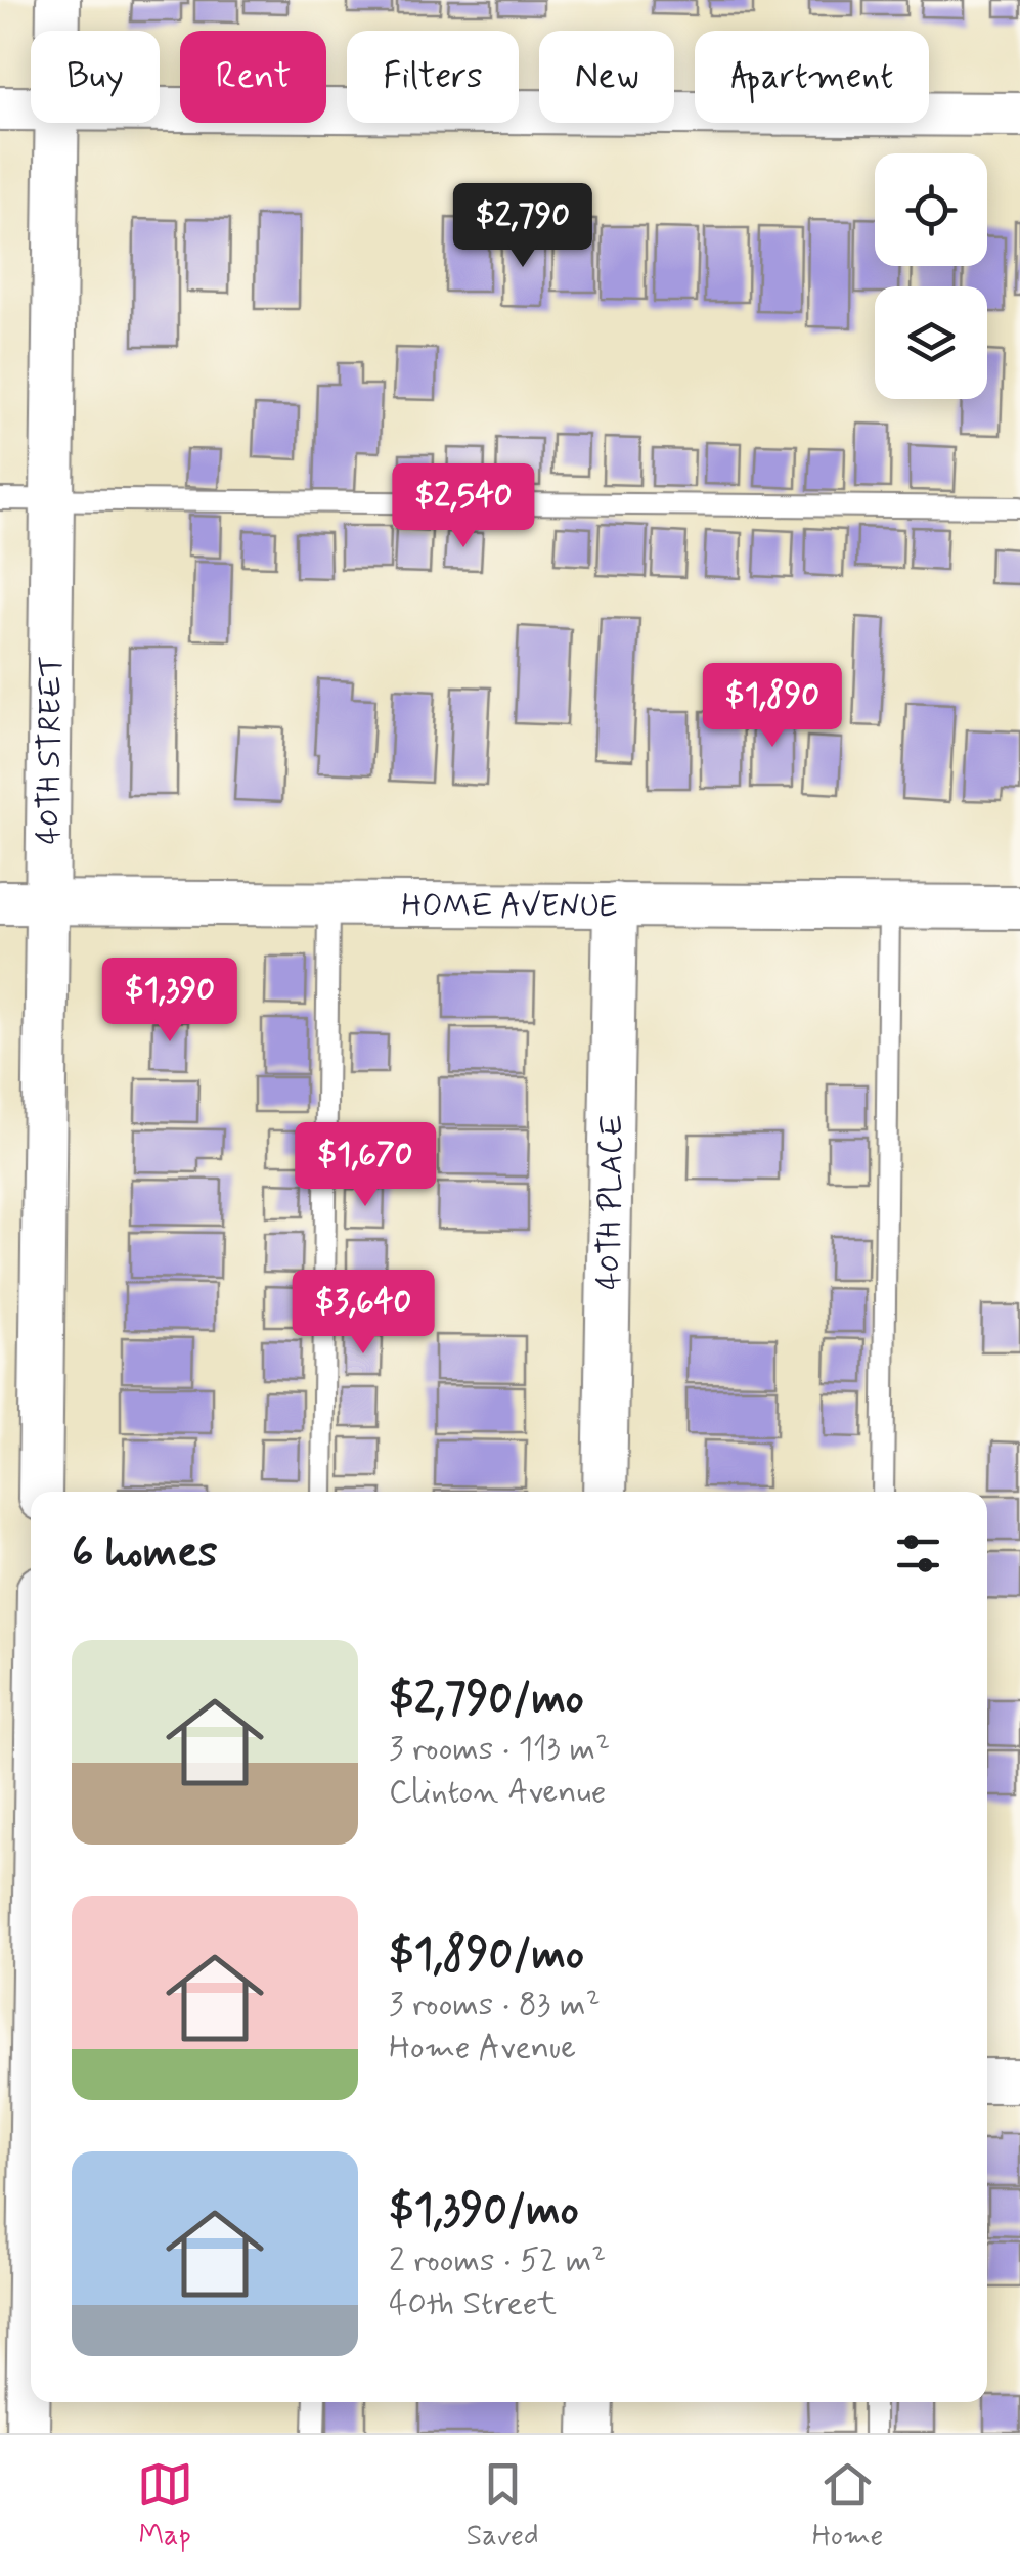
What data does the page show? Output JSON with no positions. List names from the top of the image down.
{
  "streets": {
    "street": ["40TH STREET", "HOME AVENUE", "40TH PLACE"]
  },
  "crossings": [
    ["40TH STREET", "HOME AVENUE"],
    ["HOME AVENUE", "40TH PLACE"]
  ],
  "page": {
    "chip": [
      "Buy",
      "Rent",
      "Filters",
      "New",
      "Apartment"
    ],
    "price": [
      "$2,790",
      "$2,540",
      "$1,890",
      "$1,390",
      "$1,670",
      "$3,640"
    ],
    "heading": "6 homes",
    "list": [
      {
        "name": "$2,790/mo",
        "note": "3 rooms · 113 m² · Clinton Avenue"
      },
      {
        "name": "$1,890/mo",
        "note": "3 rooms · 83 m² · Home Avenue"
      },
      {
        "name": "$1,390/mo",
        "note": "2 rooms · 52 m² · 40th Street"
      }
    ],
    "tabs": ["Map", "Saved", "Home"]
  }
}
